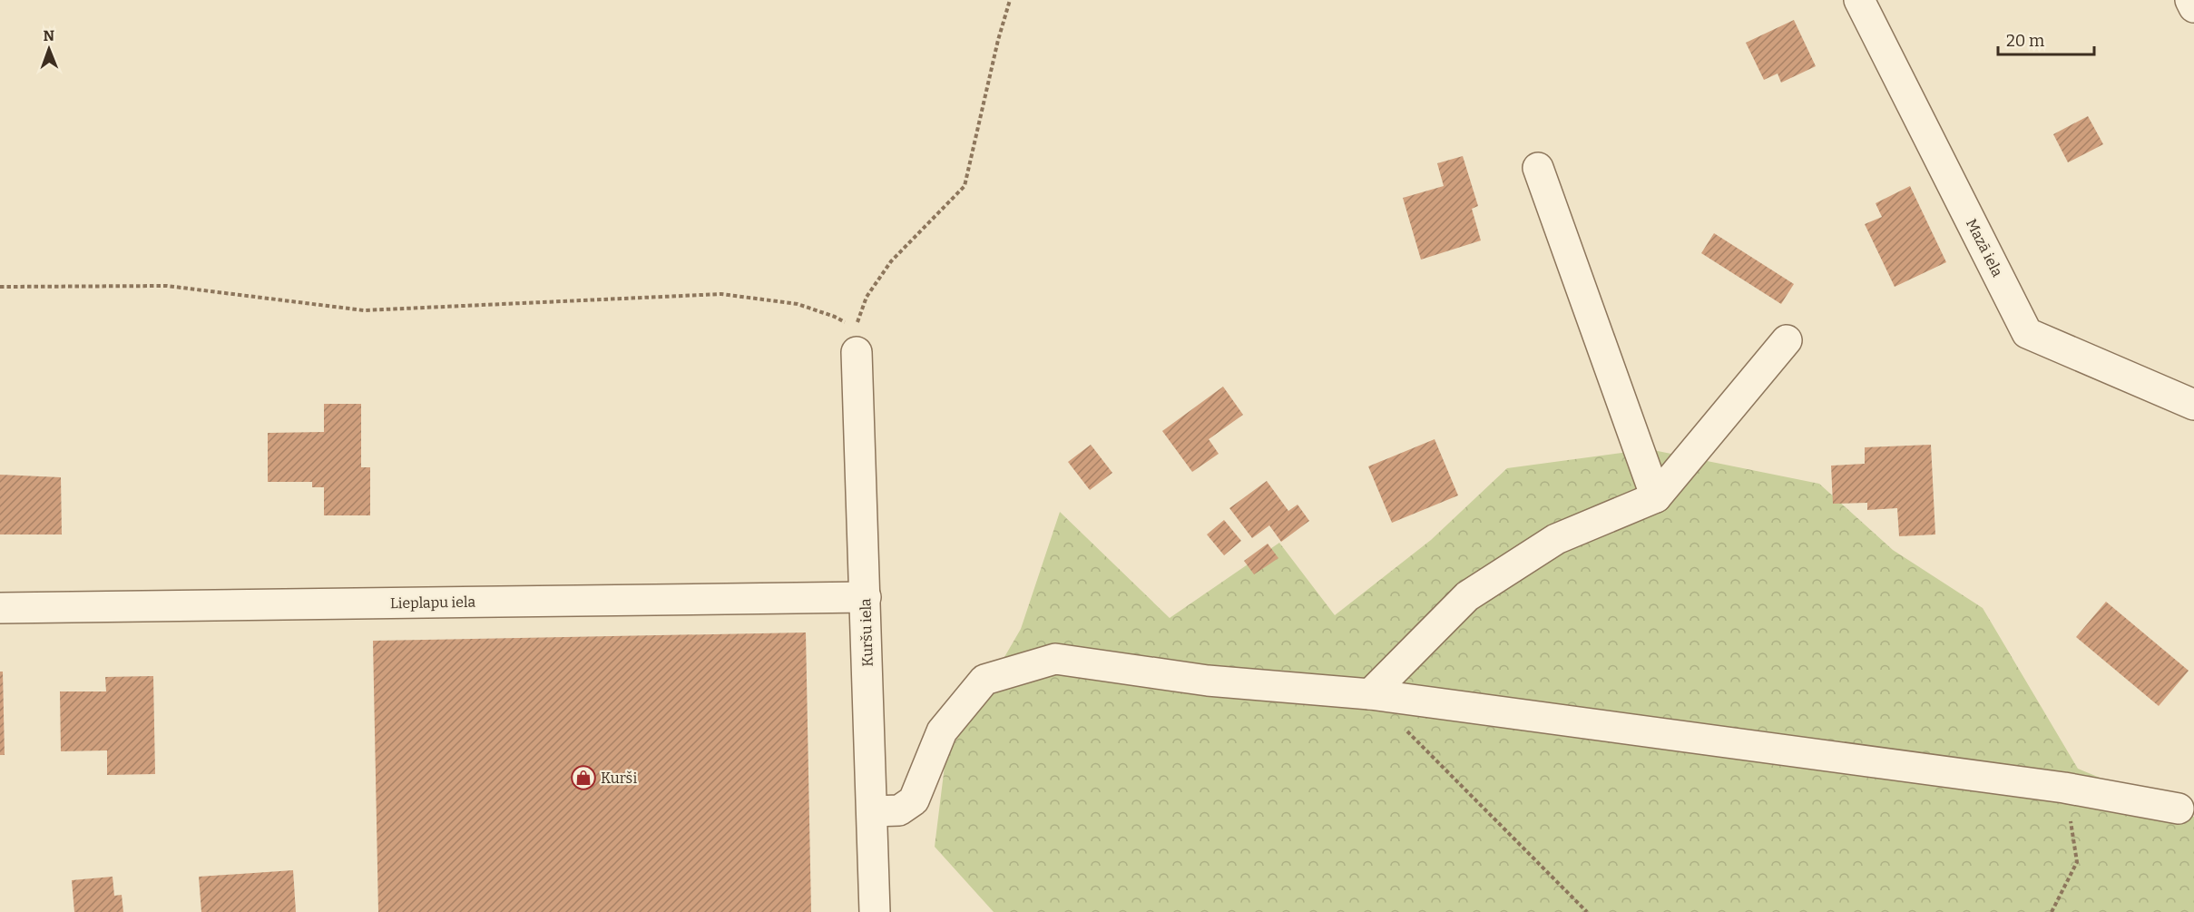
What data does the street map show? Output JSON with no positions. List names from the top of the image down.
{
  "streets": {
    "street": ["Mazā iela", "Lieplapu iela", "Kuršu iela"]
  },
  "crossings": [
    ["Lieplapu iela", "Kuršu iela"]
  ],
  "places": {
    "shop": ["Kurši"]
  },
  "scale_bar": "20 m",
  "north": "top"
}
